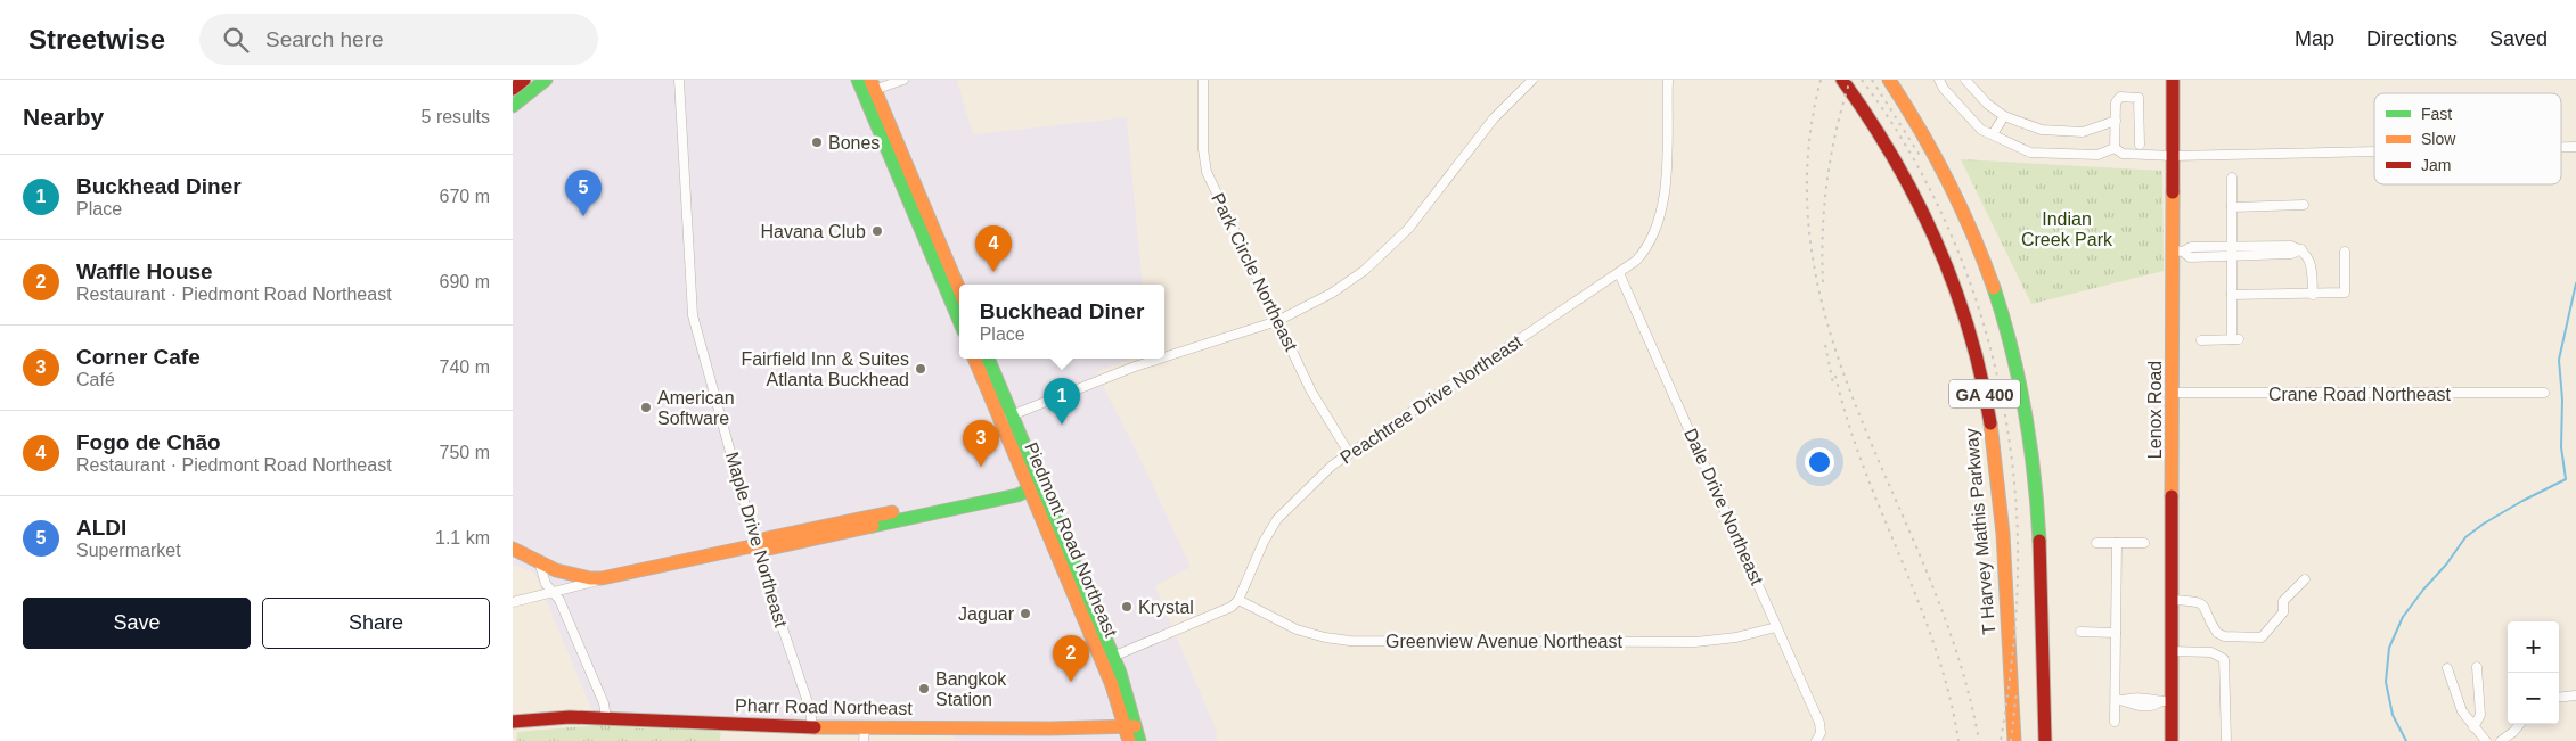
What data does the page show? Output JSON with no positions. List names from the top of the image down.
{
  "streets": {
    "main road": [
      "GA 400",
      "Lenox Road",
      "T Harvey Mathis Parkway",
      "Piedmont Road Northeast",
      "Pharr Road Northeast"
    ],
    "street": [
      "Park Circle Northeast",
      "Crane Road Northeast",
      "Peachtree Drive Northeast",
      "Dale Drive Northeast",
      "Maple Drive Northeast",
      "Greenview Avenue Northeast"
    ]
  },
  "crossings": [
    ["Park Circle Northeast", "Peachtree Drive Northeast"],
    ["Crane Road Northeast", "Lenox Road"],
    ["Peachtree Drive Northeast", "Dale Drive Northeast"],
    ["Peachtree Drive Northeast", "Greenview Avenue Northeast"],
    ["Dale Drive Northeast", "Greenview Avenue Northeast"],
    ["Maple Drive Northeast", "Pharr Road Northeast"],
    ["Piedmont Road Northeast", "Pharr Road Northeast"]
  ],
  "parks": ["Indian Creek Park"],
  "places": [
    "Bones",
    "Havana Club",
    "Fairfield Inn & Suites Atlanta Buckhead",
    "American Software",
    "Krystal",
    "Jaguar",
    "Bangkok Station"
  ],
  "legend": ["Fast", "Slow", "Jam"],
  "page": {
    "header": "Streetwise",
    "search": "Search here",
    "nav": ["Map", "Directions", "Saved"],
    "heading": ["Nearby", "5 results"],
    "list": [
      {
        "mark": "1",
        "name": "Buckhead Diner",
        "note": "Place",
        "value": "670 m"
      },
      {
        "mark": "2",
        "name": "Waffle House",
        "note": "Restaurant · Piedmont Road Northeast",
        "value": "690 m"
      },
      {
        "mark": "3",
        "name": "Corner Cafe",
        "note": "Café",
        "value": "740 m"
      },
      {
        "mark": "4",
        "name": "Fogo de Chão",
        "note": "Restaurant · Piedmont Road Northeast",
        "value": "750 m"
      },
      {
        "mark": "5",
        "name": "ALDI",
        "note": "Supermarket",
        "value": "1.1 km"
      }
    ],
    "pins": [
      "5",
      "4",
      "1",
      "3",
      "2"
    ],
    "popup": ["Buckhead Diner", "Place"],
    "buttons": ["Save", "Share"],
    "map_buttons": ["+", "−"]
  }
}
